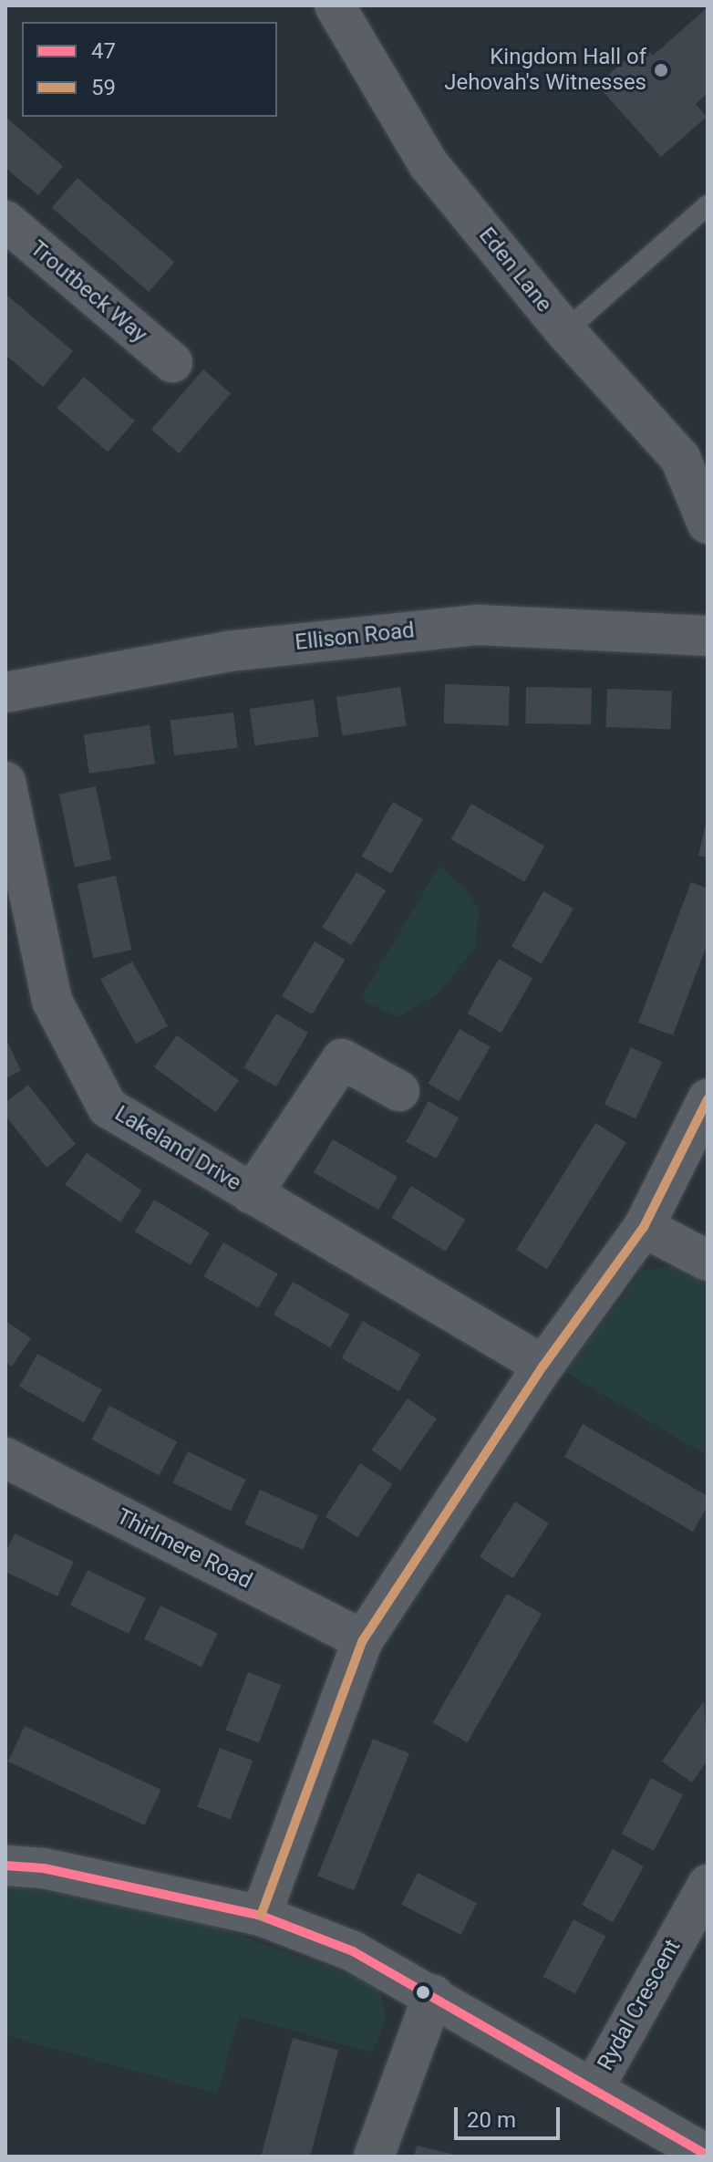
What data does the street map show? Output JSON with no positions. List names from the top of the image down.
{
  "streets": {
    "street": [
      "Eden Lane",
      "Troutbeck Way",
      "Ellison Road",
      "Lakeland Drive",
      "Thirlmere Road",
      "Rydal Crescent"
    ]
  },
  "places": ["Kingdom Hall of Jehovah's Witnesses"],
  "lines": ["transit line 59", "transit line 47"],
  "legend": ["47", "59"],
  "scale_bar": "20 m"
}
